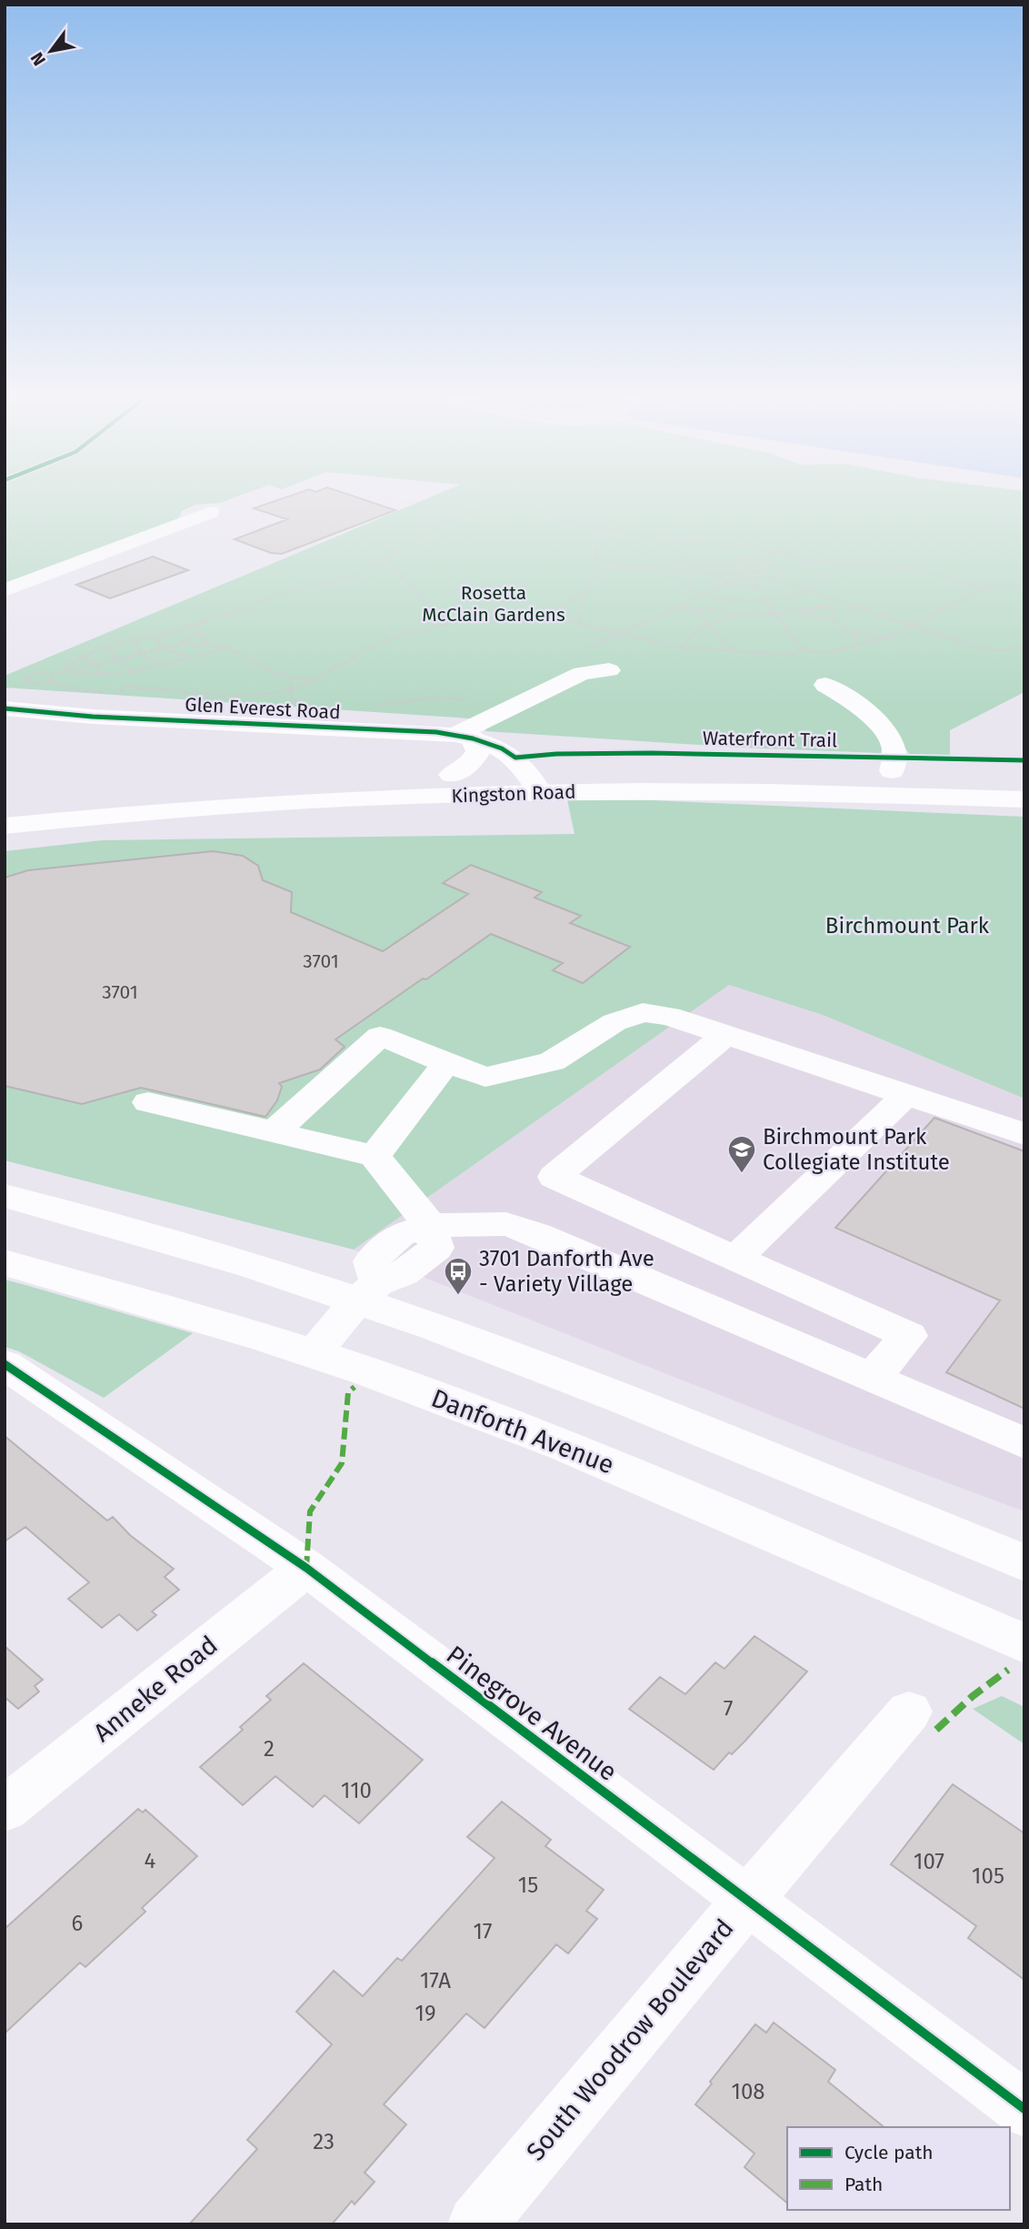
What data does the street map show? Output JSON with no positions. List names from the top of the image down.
{
  "streets": {
    "main road": ["Kingston Road", "Danforth Avenue"],
    "street": [
      "Glen Everest Road",
      "Anneke Road",
      "Pinegrove Avenue",
      "South Woodrow Boulevard"
    ],
    "cycle path": ["Waterfront Trail"]
  },
  "crossings": [
    ["Glen Everest Road", "Kingston Road"],
    ["Anneke Road", "Pinegrove Avenue"],
    ["Pinegrove Avenue", "South Woodrow Boulevard"]
  ],
  "parks": ["Rosetta McClain Gardens", "Birchmount Park"],
  "places": {
    "school or university": ["Birchmount Park Collegiate Institute"],
    "bus stop": ["3701 Danforth Ave - Variety Village"]
  },
  "house_numbers": [
    "3701",
    "3701",
    "7",
    "2",
    "110",
    "4",
    "107",
    "105",
    "15",
    "6",
    "17",
    "17A",
    "19",
    "108",
    "23"
  ],
  "legend": ["Cycle path", "Path"],
  "north": "bottom left"
}
